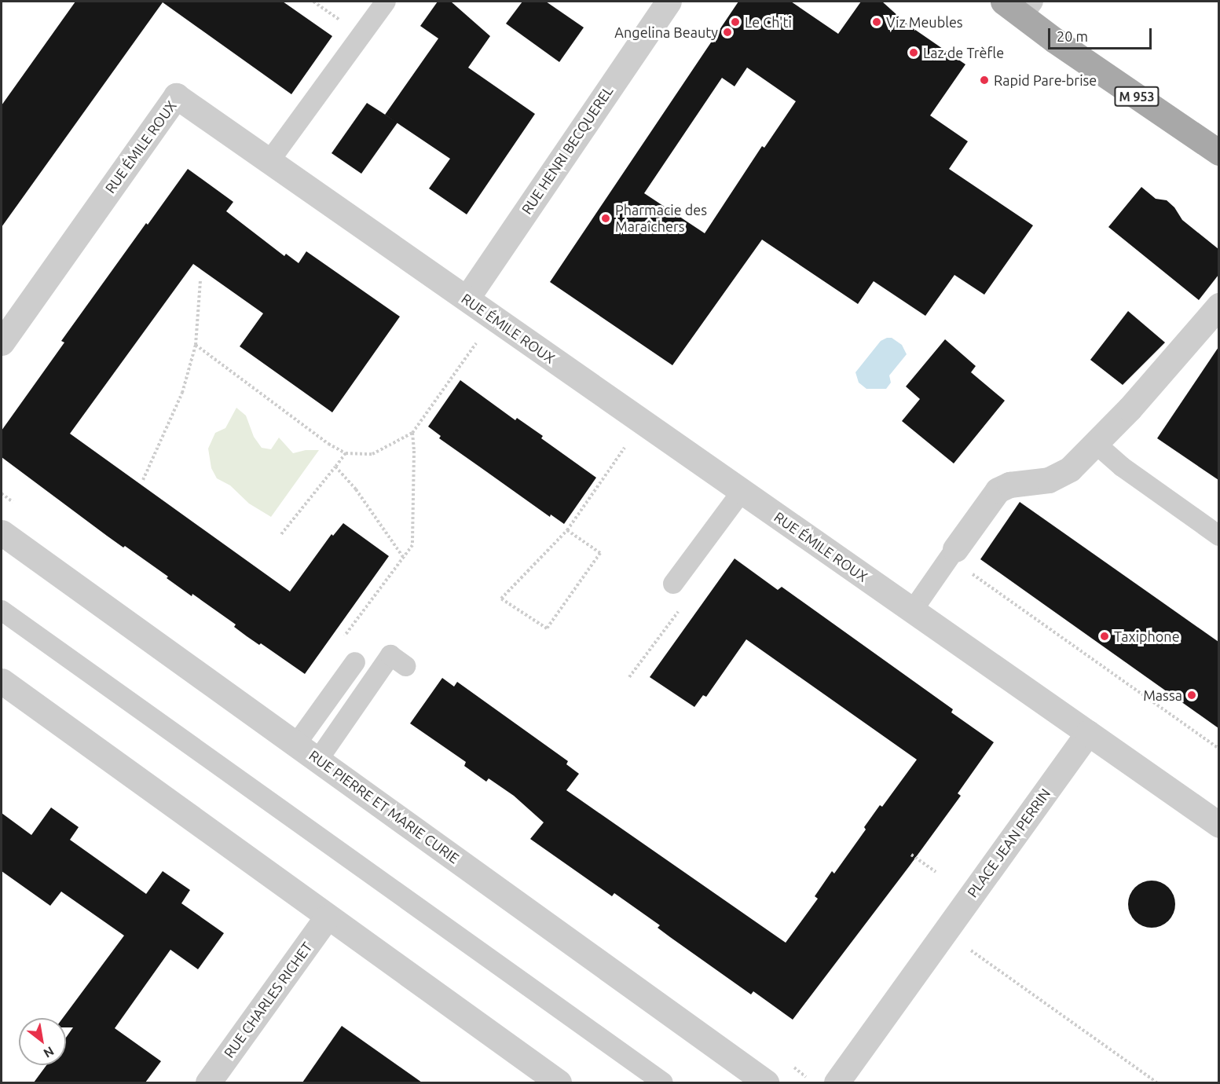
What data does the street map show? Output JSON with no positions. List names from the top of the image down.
{
  "streets": {
    "main road": ["M 953"],
    "street": [
      "RUE ÉMILE ROUX",
      "RUE HENRI BECQUEREL",
      "RUE PIERRE ET MARIE CURIE",
      "PLACE JEAN PERRIN",
      "RUE CHARLES RICHET"
    ]
  },
  "crossings": [
    ["RUE ÉMILE ROUX", "RUE HENRI BECQUEREL"],
    ["RUE ÉMILE ROUX", "PLACE JEAN PERRIN"]
  ],
  "places": [
    "Le Ch'ti",
    "Viz Meubles",
    "Angelina Beauty",
    "Laz de Trèfle",
    "Rapid Pare-brise",
    "Pharmacie des Maraîchers",
    "Taxiphone",
    "Massa"
  ],
  "scale_bar": "20 m",
  "north": "bottom right"
}
